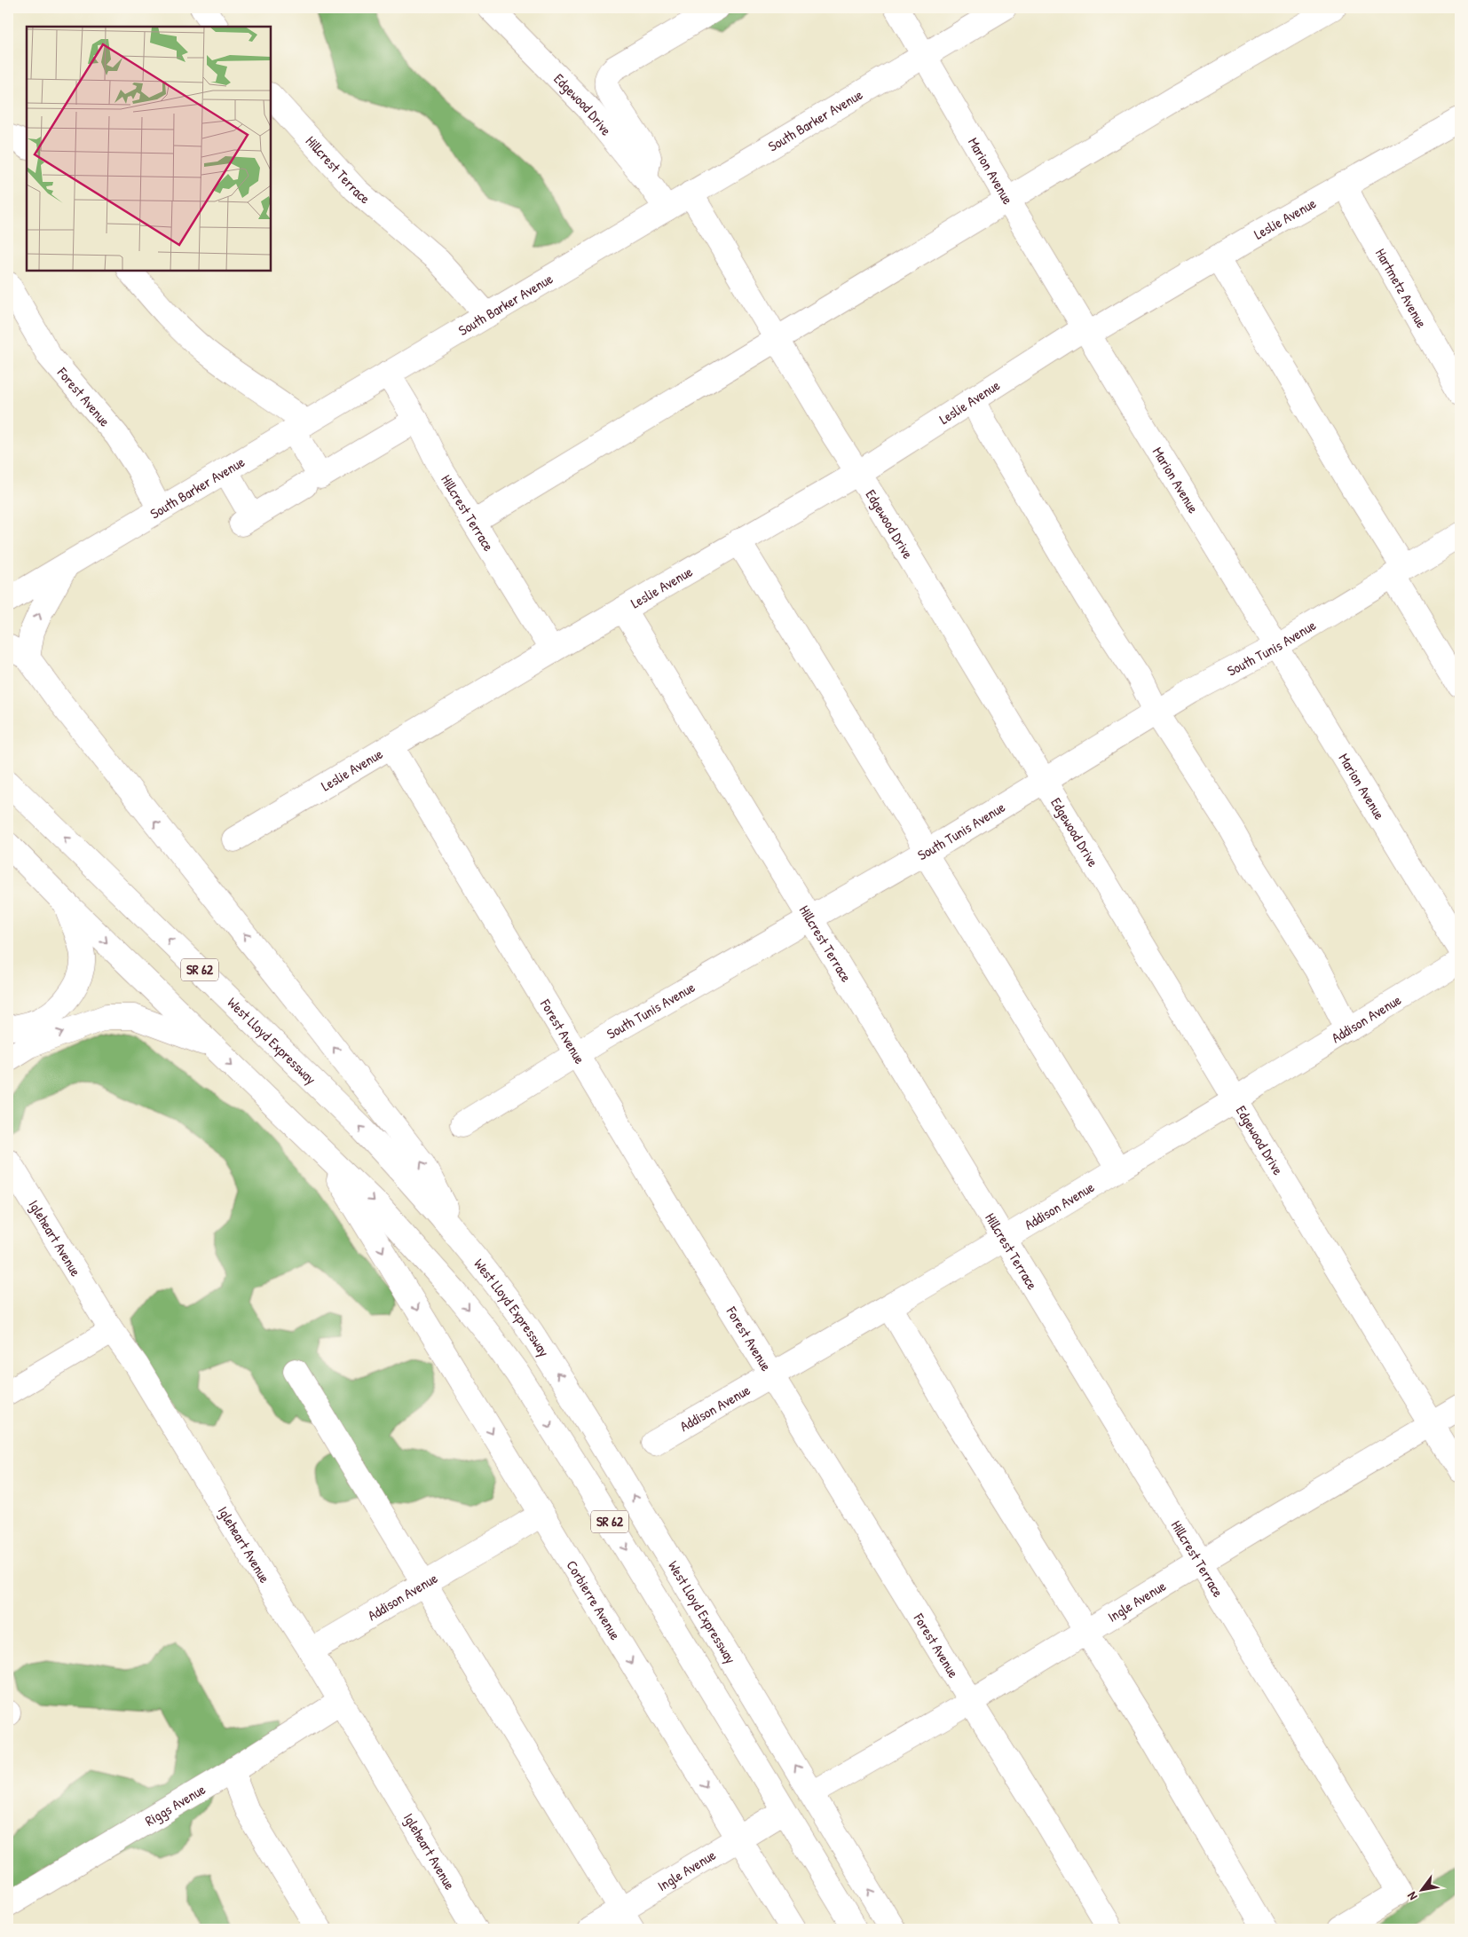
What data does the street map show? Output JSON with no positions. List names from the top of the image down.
{
  "streets": {
    "main road": [
      "Edgewood Drive",
      "South Barker Avenue",
      "Hillcrest Terrace",
      "Marion Avenue",
      "Leslie Avenue",
      "Hartmetz Avenue",
      "Forest Avenue",
      "South Tunis Avenue",
      "SR 62",
      "Addison Avenue",
      "West Lloyd Expressway",
      "Igleheart Avenue",
      "Corbierre Avenue",
      "Ingle Avenue",
      "Riggs Avenue"
    ]
  },
  "crossings": [
    ["Edgewood Drive", "South Barker Avenue"],
    ["Edgewood Drive", "Leslie Avenue"],
    ["Edgewood Drive", "South Tunis Avenue"],
    ["Edgewood Drive", "Addison Avenue"],
    ["Edgewood Drive", "Ingle Avenue"],
    ["South Barker Avenue", "Hillcrest Terrace"],
    ["South Barker Avenue", "Marion Avenue"],
    ["South Barker Avenue", "Forest Avenue"],
    ["Hillcrest Terrace", "Leslie Avenue"],
    ["Hillcrest Terrace", "South Tunis Avenue"],
    ["Hillcrest Terrace", "Addison Avenue"],
    ["Hillcrest Terrace", "Ingle Avenue"],
    ["Marion Avenue", "Leslie Avenue"],
    ["Marion Avenue", "South Tunis Avenue"],
    ["Leslie Avenue", "Hartmetz Avenue"],
    ["Leslie Avenue", "Forest Avenue"],
    ["Forest Avenue", "South Tunis Avenue"],
    ["Forest Avenue", "Addison Avenue"],
    ["Forest Avenue", "Ingle Avenue"],
    ["SR 62", "Corbierre Avenue"],
    ["SR 62", "Ingle Avenue"],
    ["Addison Avenue", "Igleheart Avenue"],
    ["Addison Avenue", "Corbierre Avenue"],
    ["West Lloyd Expressway", "Ingle Avenue"],
    ["Igleheart Avenue", "Riggs Avenue"],
    ["Corbierre Avenue", "Ingle Avenue"]
  ],
  "north": "bottom left"
}
